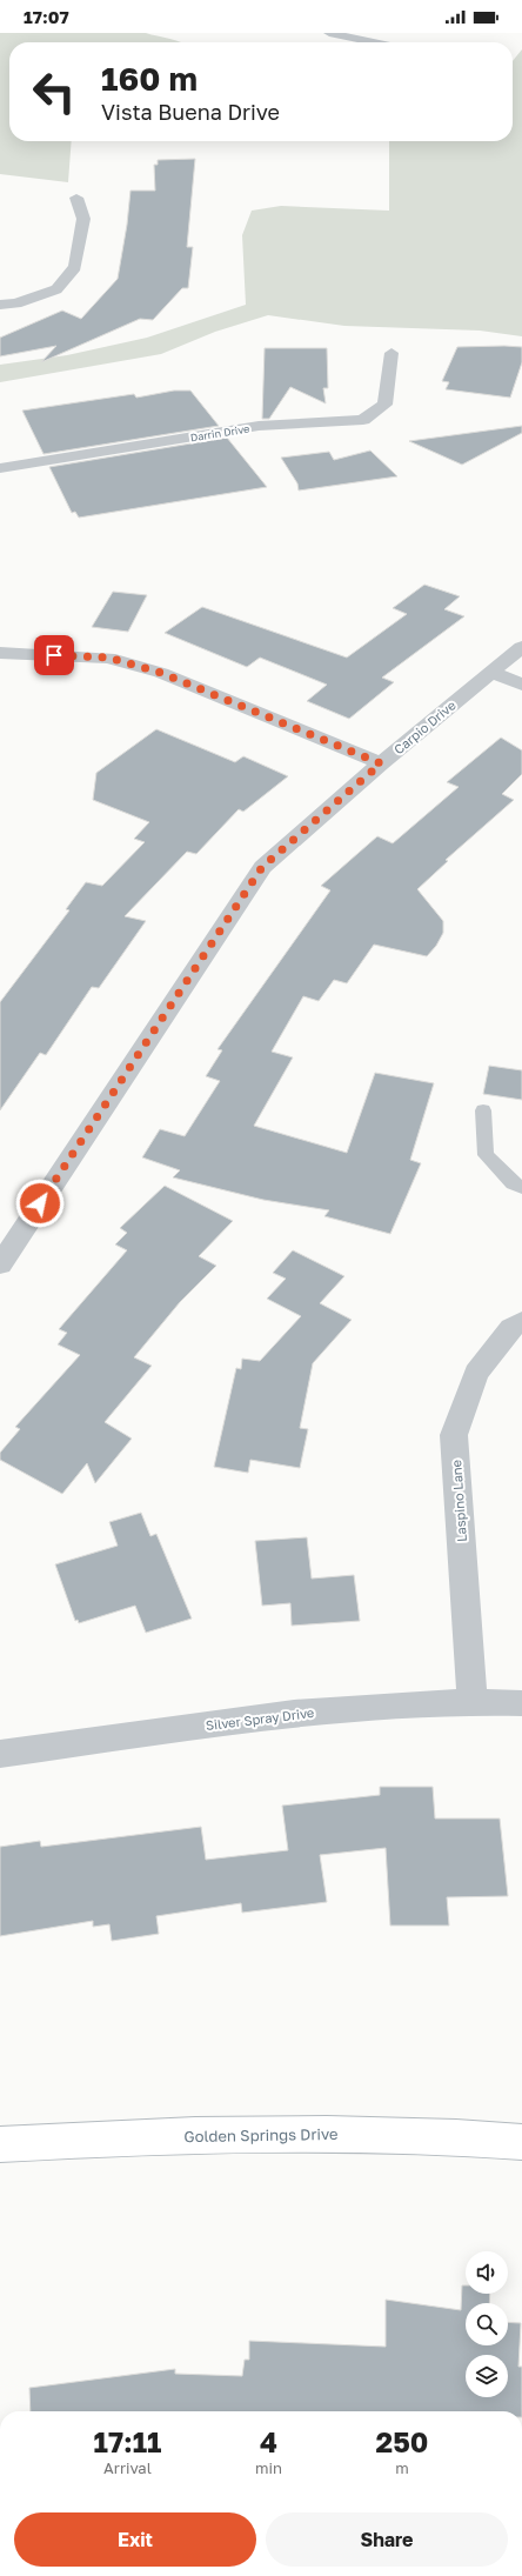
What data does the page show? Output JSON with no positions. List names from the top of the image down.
{
  "streets": {
    "main road": ["Golden Springs Drive"],
    "street": [
      "Darrin Drive",
      "Carpio Drive",
      "Laspino Lane",
      "Silver Spray Drive"
    ]
  },
  "crossings": [
    ["Laspino Lane", "Silver Spray Drive"]
  ],
  "page": {
    "status": "17:07",
    "turn": ["160 m", "Vista Buena Drive"],
    "eta": [
      "17:11",
      "Arrival",
      "4",
      "min",
      "250",
      "m"
    ],
    "buttons": ["Exit", "Share"]
  }
}
